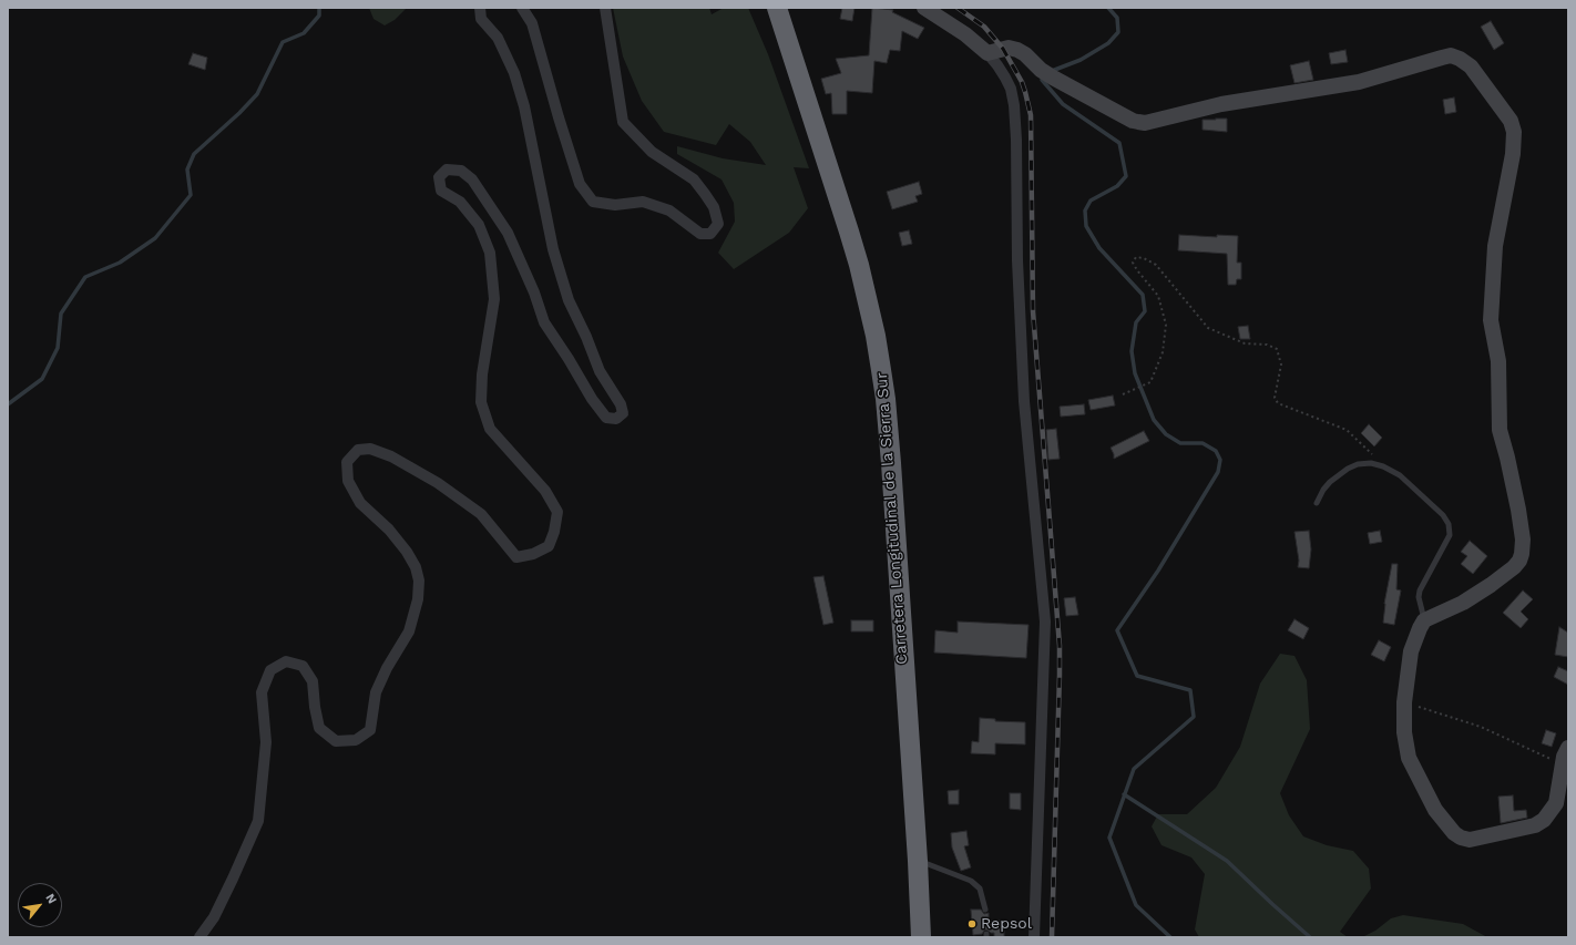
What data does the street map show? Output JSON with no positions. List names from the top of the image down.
{
  "streets": {
    "highway": ["Carretera Longitudinal de la Sierra Sur"]
  },
  "places": ["Repsol"],
  "north": "top right"
}
